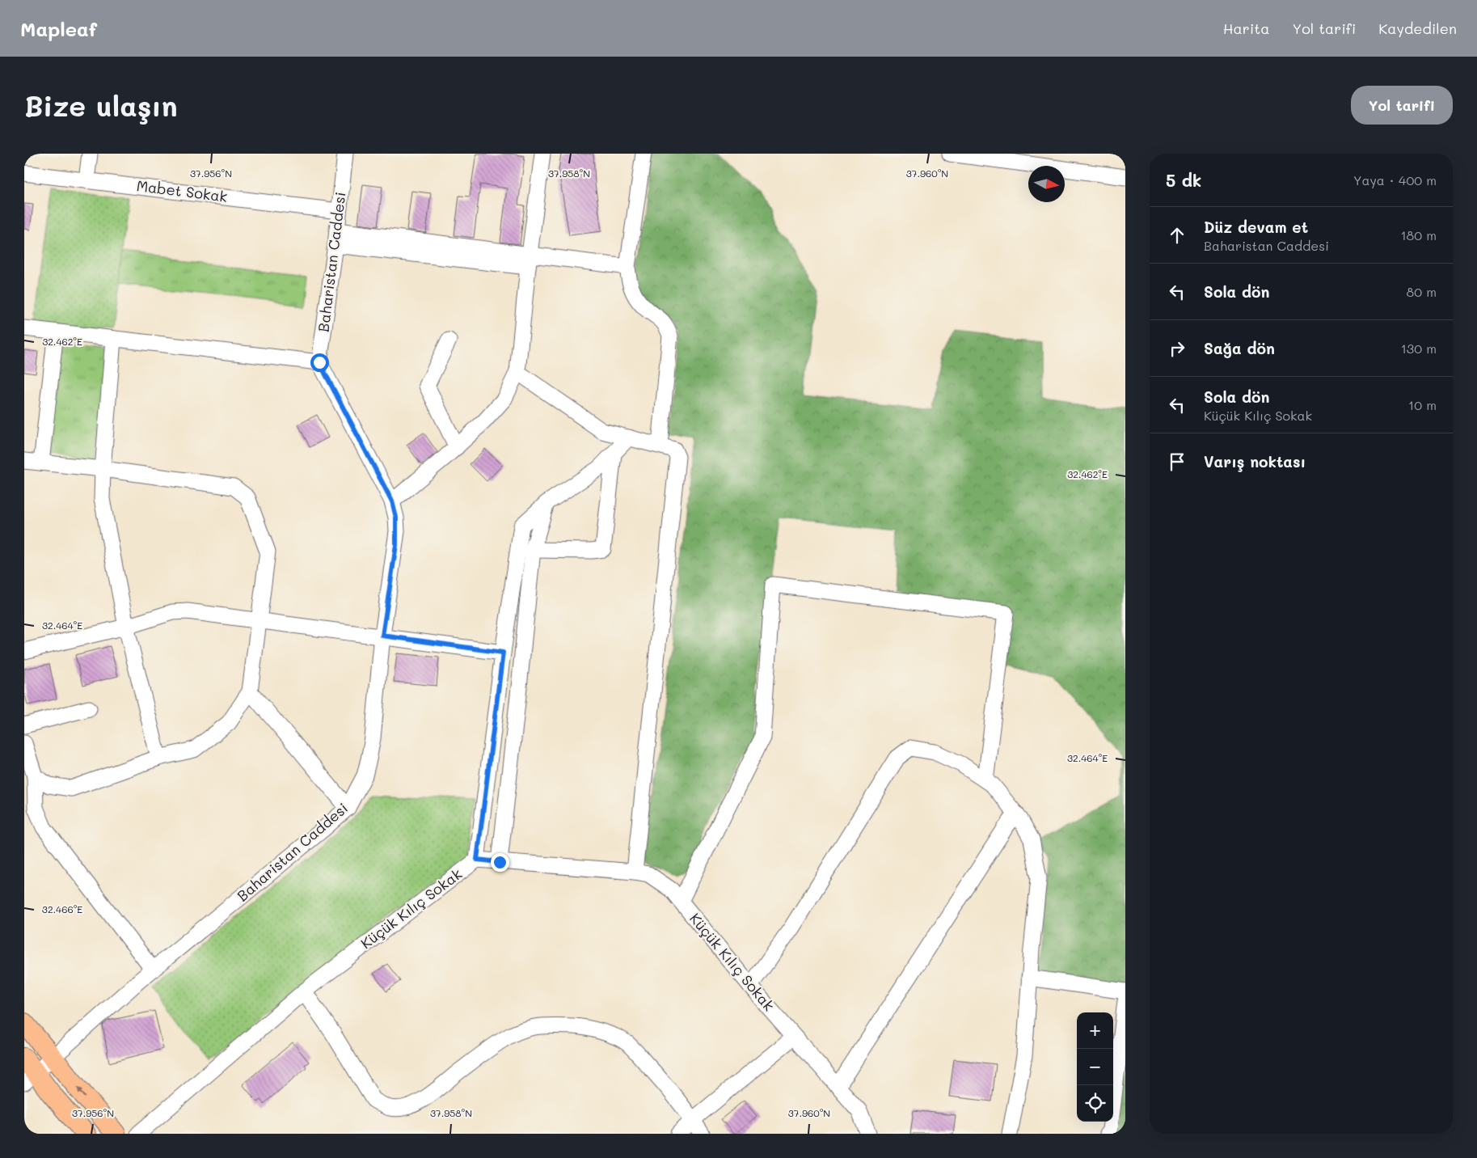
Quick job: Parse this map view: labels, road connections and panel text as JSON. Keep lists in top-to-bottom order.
{
  "streets": {
    "street": ["Mabet Sokak", "Baharistan Caddesi", "Küçük Kılıç Sokak"]
  },
  "crossings": [
    ["Mabet Sokak", "Baharistan Caddesi"]
  ],
  "north": "right",
  "page": {
    "header": "Mapleaf",
    "nav": ["Harita", "Yol tarifi", "Kaydedilen"],
    "buttons": "Yol tarifi",
    "title": "Bize ulaşın",
    "heading": ["5 dk", "Yaya · 400 m"],
    "list": [
      ["Düz devam et", "Baharistan Caddesi", "180 m"],
      ["Sola dön", "80 m"],
      ["Sağa dön", "130 m"],
      ["Sola dön", "Küçük Kılıç Sokak", "10 m"],
      "Varış noktası"
    ],
    "map_buttons": ["+", "−"]
  },
  "coordinates": [
    "37.956°N",
    "37.958°N",
    "37.960°N",
    "32.462°E",
    "32.464°E",
    "32.466°E"
  ]
}
